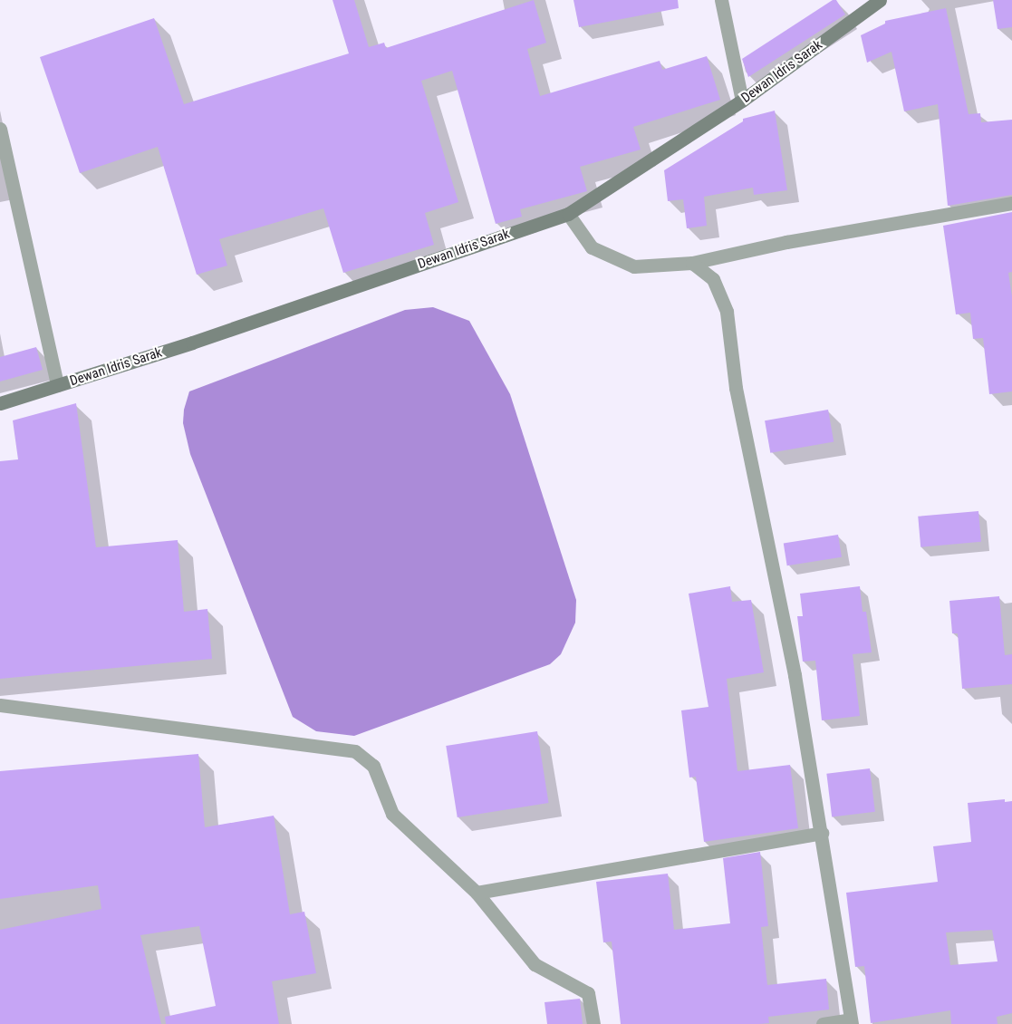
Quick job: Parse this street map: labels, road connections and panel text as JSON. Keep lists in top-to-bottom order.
{
  "streets": {
    "main road": ["Dewan Idris Sarak"]
  }
}
